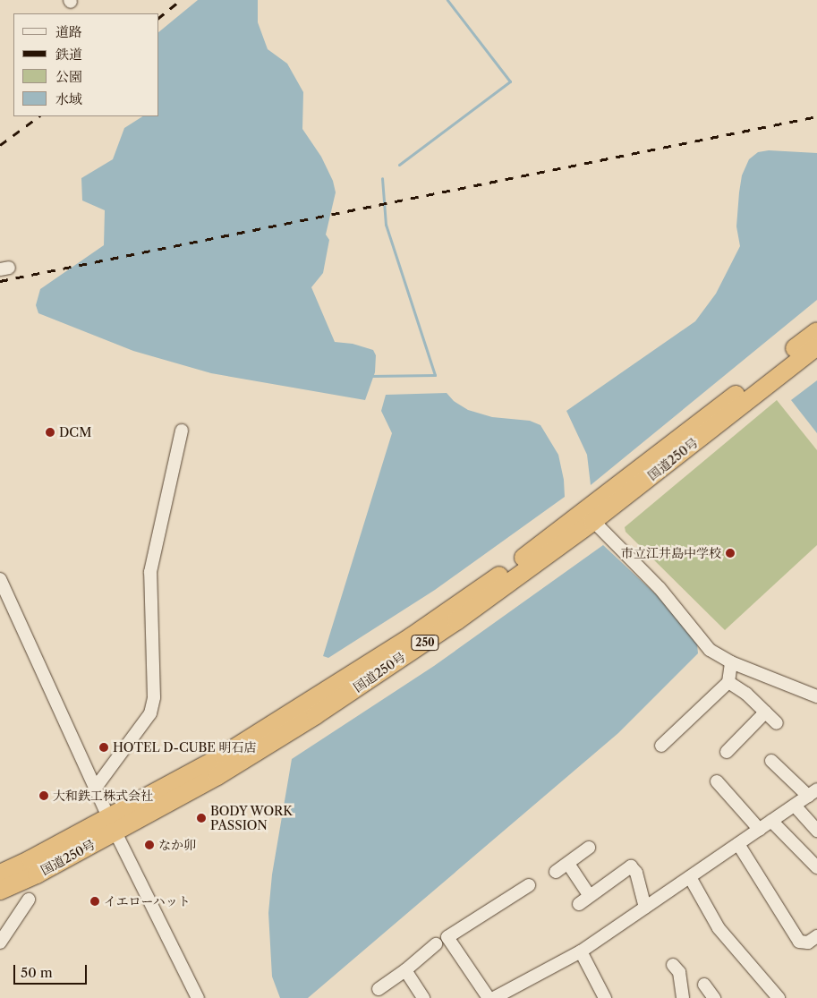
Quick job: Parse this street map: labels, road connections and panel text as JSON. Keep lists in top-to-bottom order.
{
  "streets": {
    "highway": ["国道250号", "250"]
  },
  "places": [
    "DCM",
    "市立江井島中学校",
    "HOTEL D-CUBE 明石店",
    "大和鉄工株式会社",
    "BODY WORK PASSION",
    "なか卯",
    "イエローハット"
  ],
  "legend": [
    "道路",
    "鉄道",
    "公園",
    "水域"
  ],
  "scale_bar": "50 m"
}
